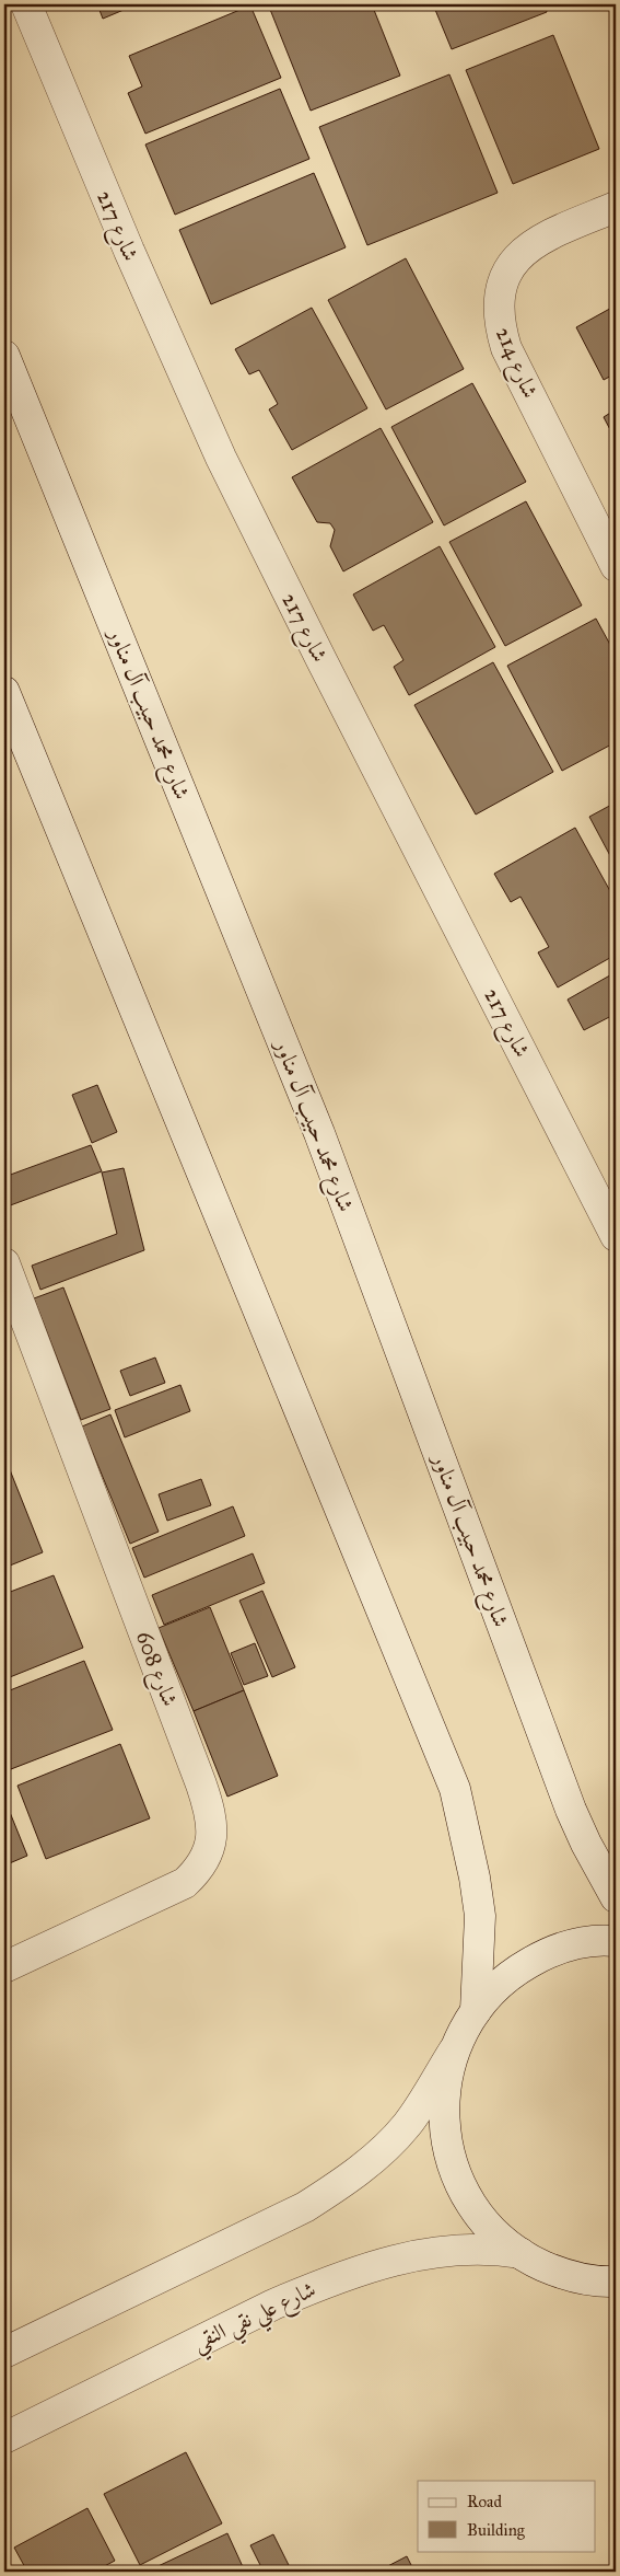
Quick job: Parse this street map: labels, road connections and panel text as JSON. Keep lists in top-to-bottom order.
{
  "streets": {
    "street": [
      "شارع 217",
      "شارع 214",
      "شارع محمد حبيب آل مناور",
      "شارع 608",
      "شارع علي نقي النقي"
    ]
  },
  "legend": ["Road", "Building"]
}
